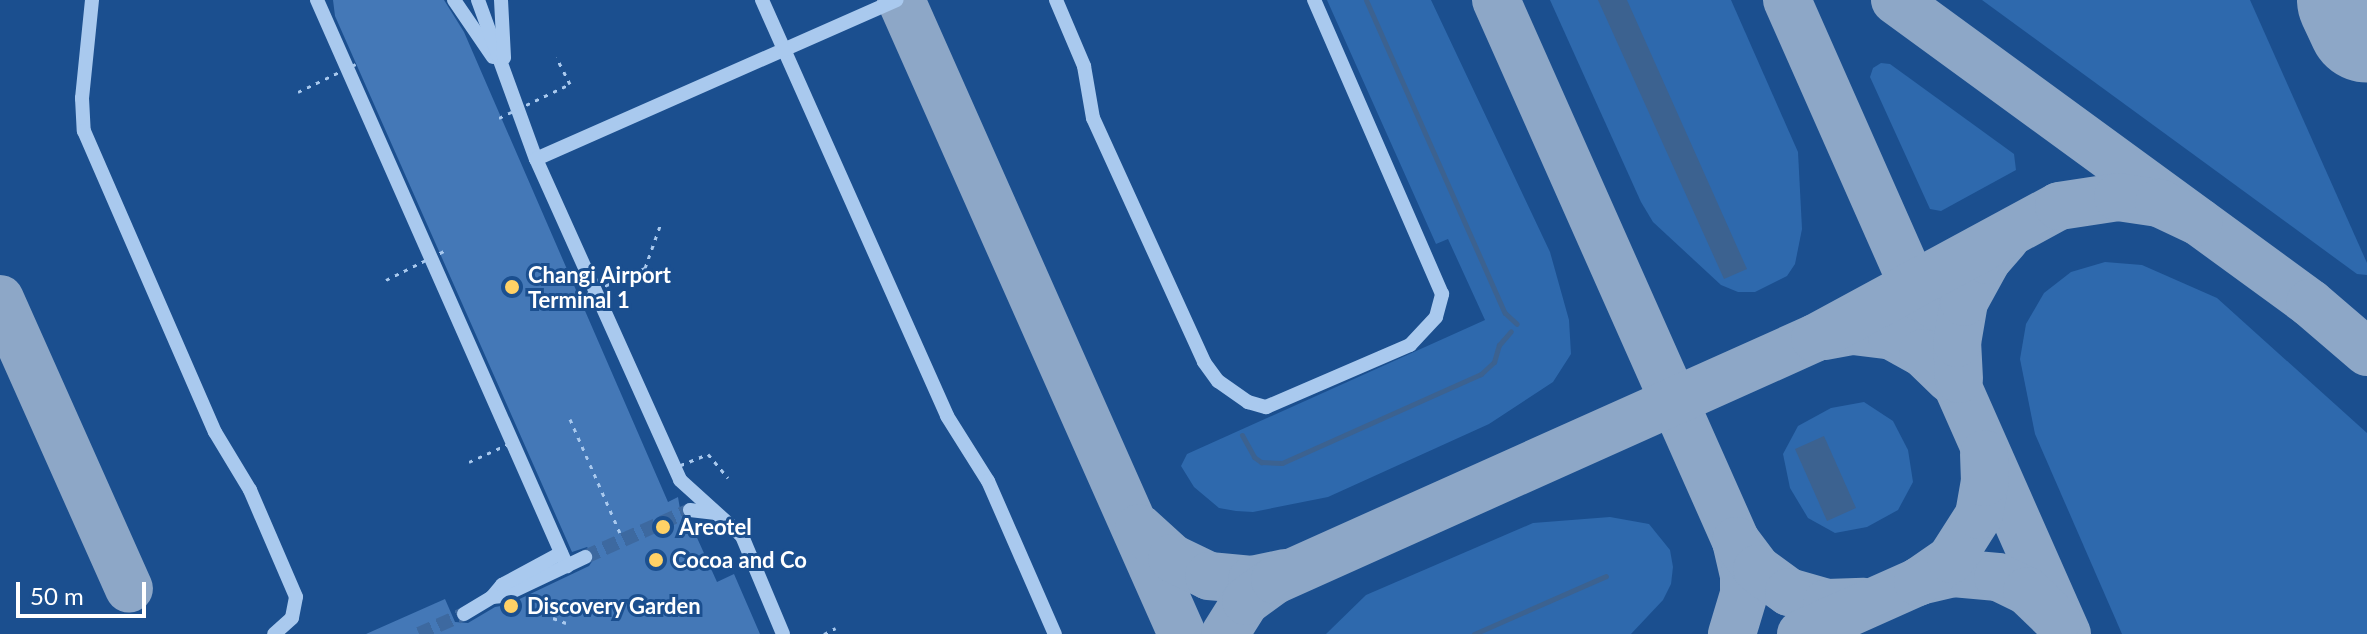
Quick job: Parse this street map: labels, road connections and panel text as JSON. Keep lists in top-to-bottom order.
{
  "places": [
    "Changi Airport Terminal 1",
    "Areotel",
    "Cocoa and Co",
    "Discovery Garden"
  ],
  "scale_bar": "50 m"
}
